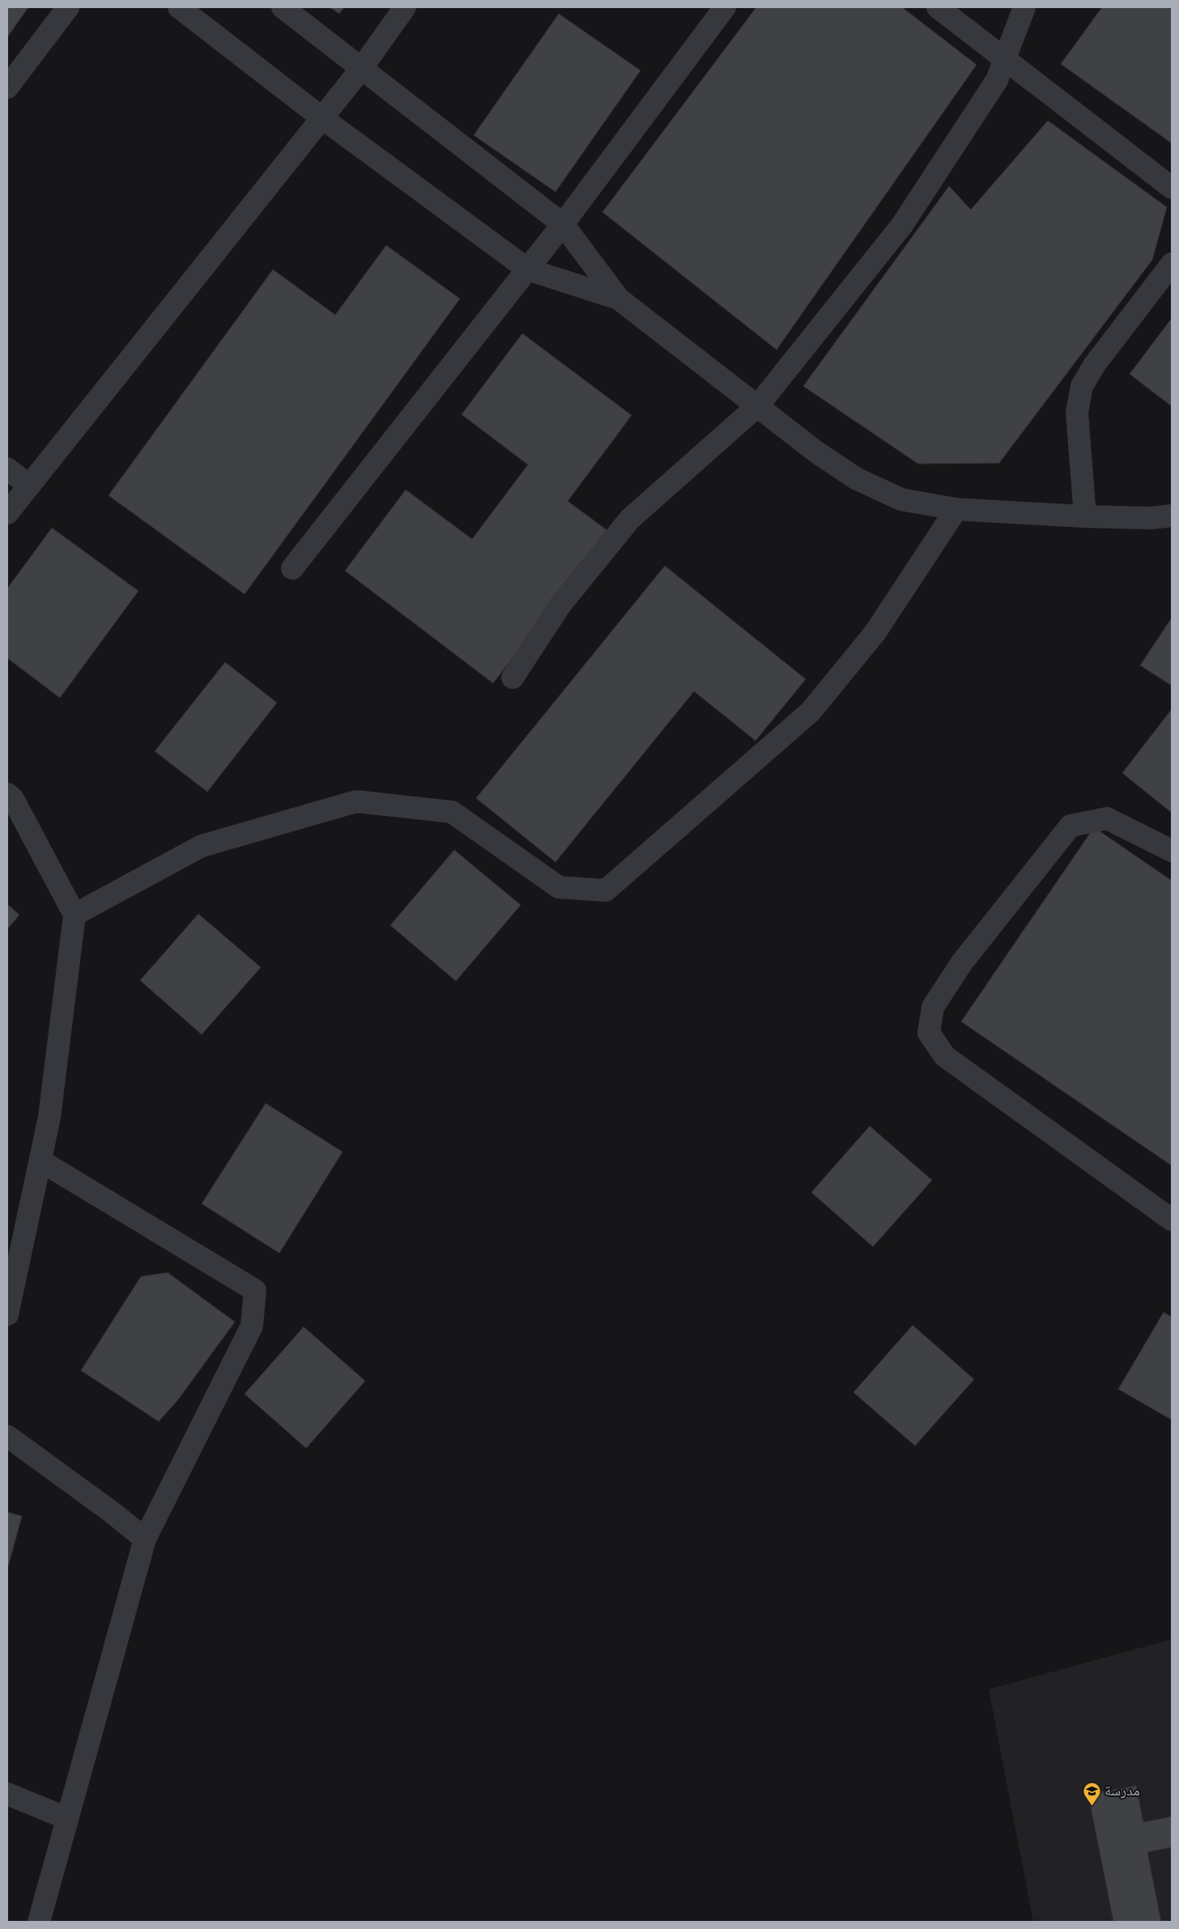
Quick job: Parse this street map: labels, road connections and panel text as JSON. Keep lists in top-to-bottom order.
{
  "places": {
    "school or university": ["مدرسة"]
  }
}
